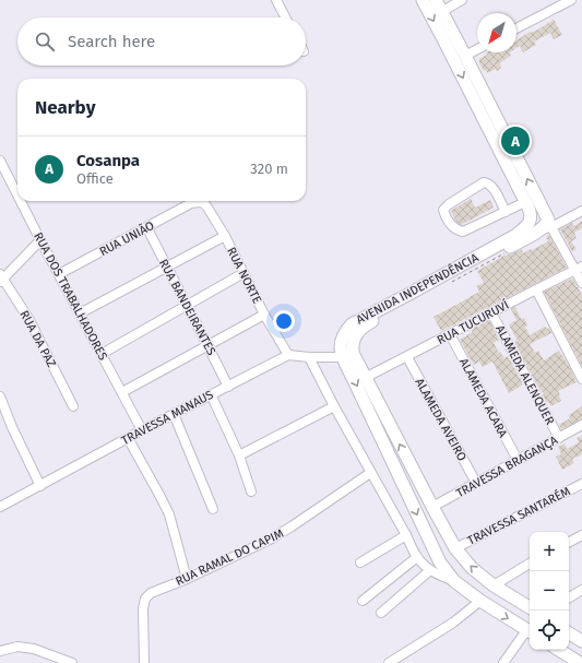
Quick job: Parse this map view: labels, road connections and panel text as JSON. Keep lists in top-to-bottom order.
{
  "streets": {
    "main road": ["AVENIDA INDEPENDÊNCIA"],
    "street": [
      "RUA UNIÃO",
      "RUA NORTE",
      "RUA DOS TRABALHADORES",
      "RUA BANDEIRANTES",
      "RUA TUCURUVÍ",
      "RUA DA PAZ",
      "ALAMEDA ALENQUER",
      "ALAMEDA ACARA",
      "TRAVESSA MANAUS",
      "ALAMEDA AVEIRO",
      "TRAVESSA BRAGANÇA",
      "TRAVESSA SANTARÉM",
      "RUA RAMAL DO CAPIM"
    ]
  },
  "crossings": [
    ["RUA UNIÃO", "RUA NORTE"],
    ["RUA UNIÃO", "RUA DOS TRABALHADORES"],
    ["RUA UNIÃO", "RUA BANDEIRANTES"],
    ["RUA NORTE", "TRAVESSA MANAUS"],
    ["AVENIDA INDEPENDÊNCIA", "RUA TUCURUVÍ"],
    ["AVENIDA INDEPENDÊNCIA", "TRAVESSA BRAGANÇA"],
    ["AVENIDA INDEPENDÊNCIA", "TRAVESSA SANTARÉM"],
    ["RUA DOS TRABALHADORES", "TRAVESSA MANAUS"],
    ["RUA BANDEIRANTES", "TRAVESSA MANAUS"],
    ["RUA TUCURUVÍ", "ALAMEDA ALENQUER"],
    ["RUA TUCURUVÍ", "ALAMEDA ACARA"],
    ["RUA TUCURUVÍ", "ALAMEDA AVEIRO"],
    ["ALAMEDA ALENQUER", "TRAVESSA BRAGANÇA"],
    ["ALAMEDA ACARA", "TRAVESSA BRAGANÇA"],
    ["ALAMEDA AVEIRO", "TRAVESSA BRAGANÇA"]
  ],
  "north": "bottom left",
  "page": {
    "search": "Search here",
    "heading": "Nearby",
    "pins": "A",
    "list": [
      {
        "mark": "A",
        "name": "Cosanpa",
        "note": "Office",
        "value": "320 m"
      }
    ],
    "map_buttons": ["+", "−"]
  }
}
